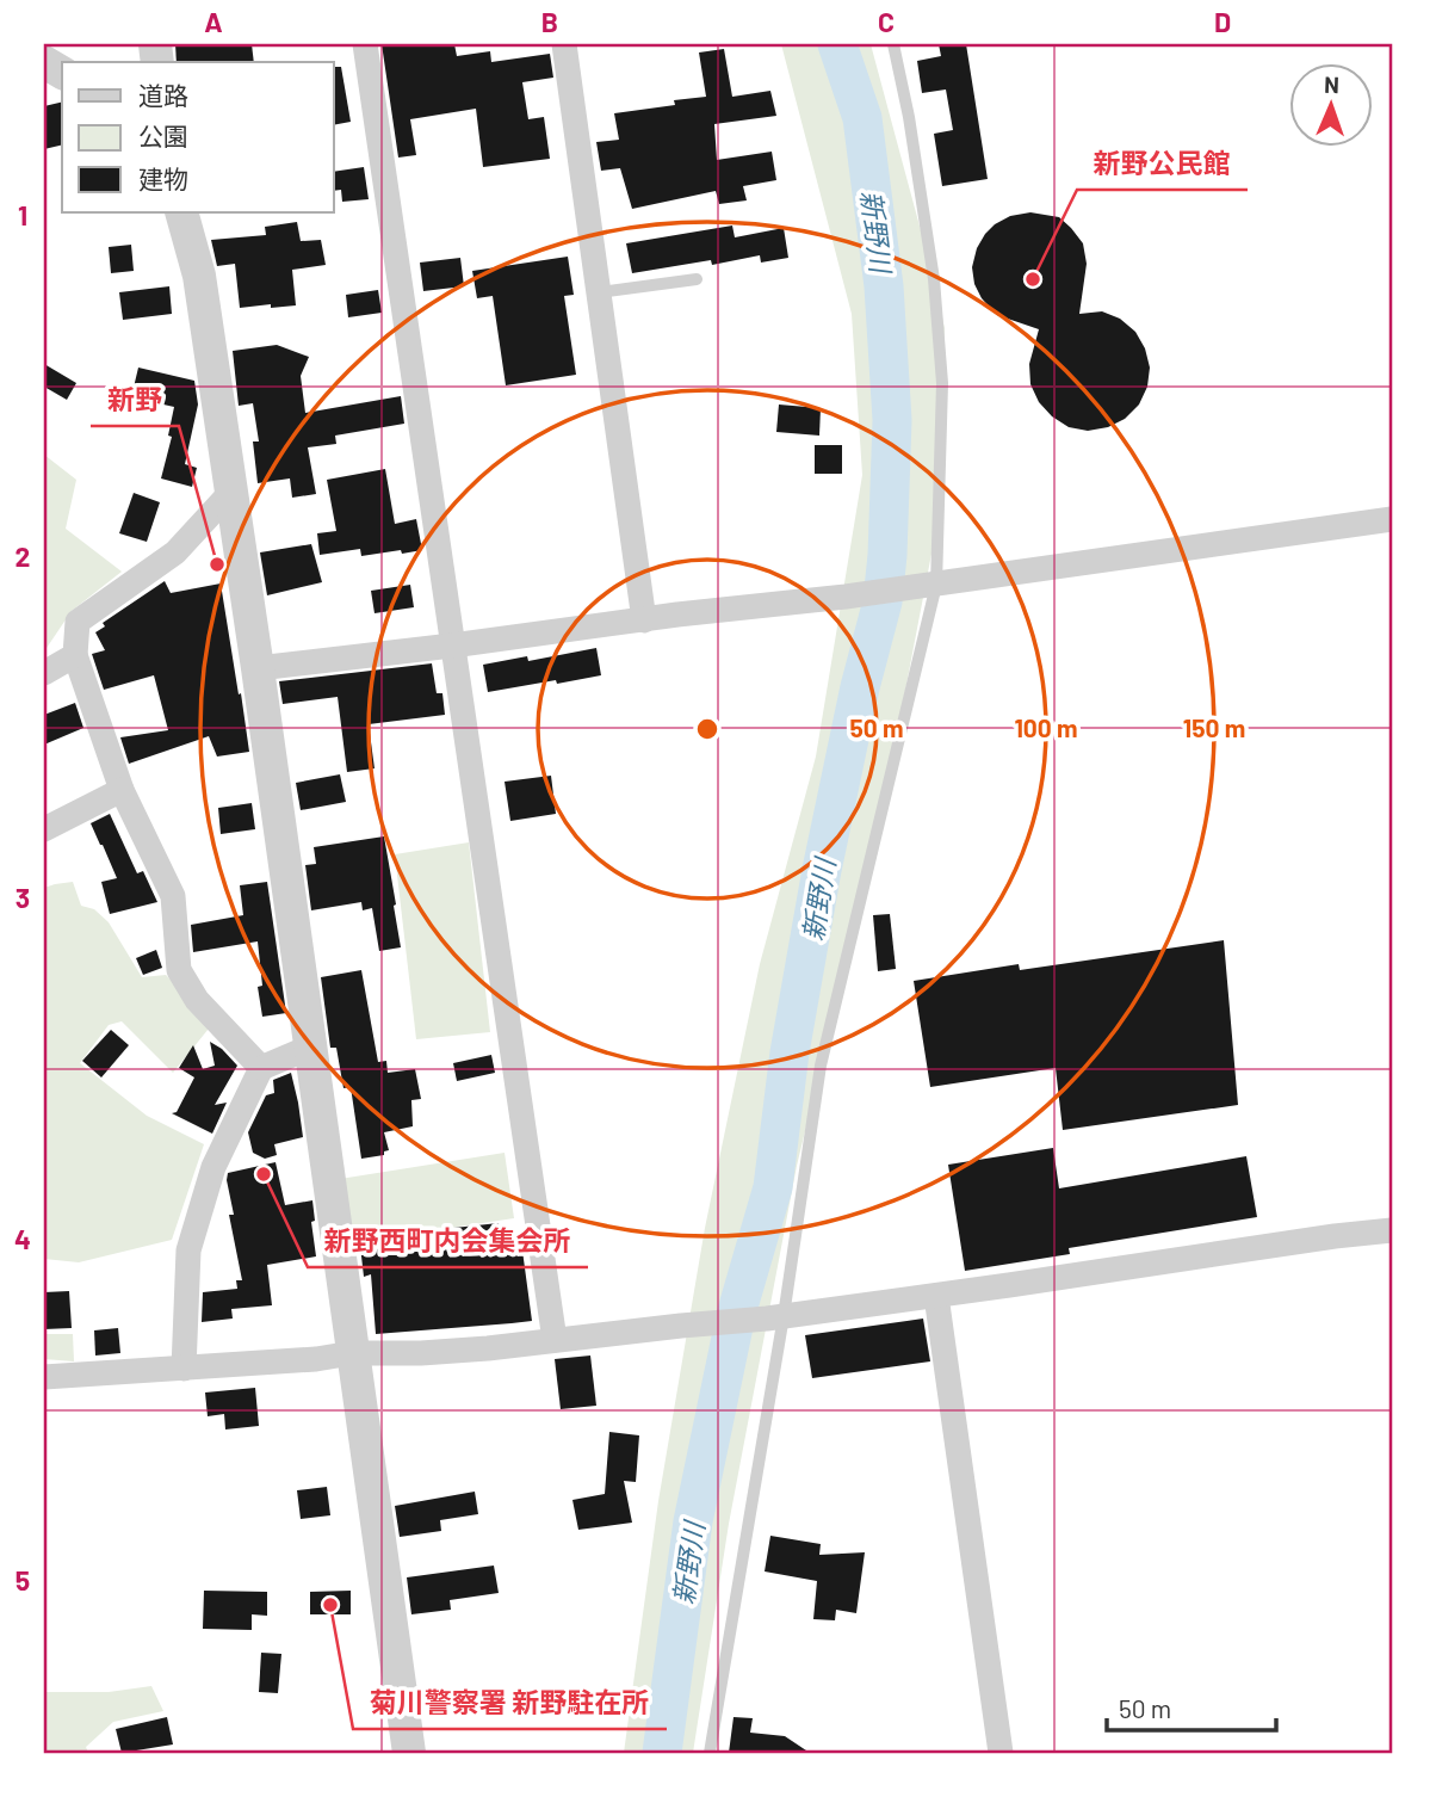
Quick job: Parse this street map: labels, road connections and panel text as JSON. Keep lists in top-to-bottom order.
{
  "water": ["新野川"],
  "places": [
    "新野公民館",
    "新野",
    "新野西町内会集会所",
    "菊川警察署 新野駐在所"
  ],
  "legend": ["道路", "公園", "建物"],
  "scale_bar": "50 m",
  "north": "top",
  "grid": {
    "columns": [
      "A",
      "B",
      "C",
      "D"
    ],
    "rows": [
      "1",
      "2",
      "3",
      "4",
      "5"
    ]
  },
  "rings": ["50 m", "100 m", "150 m"]
}
